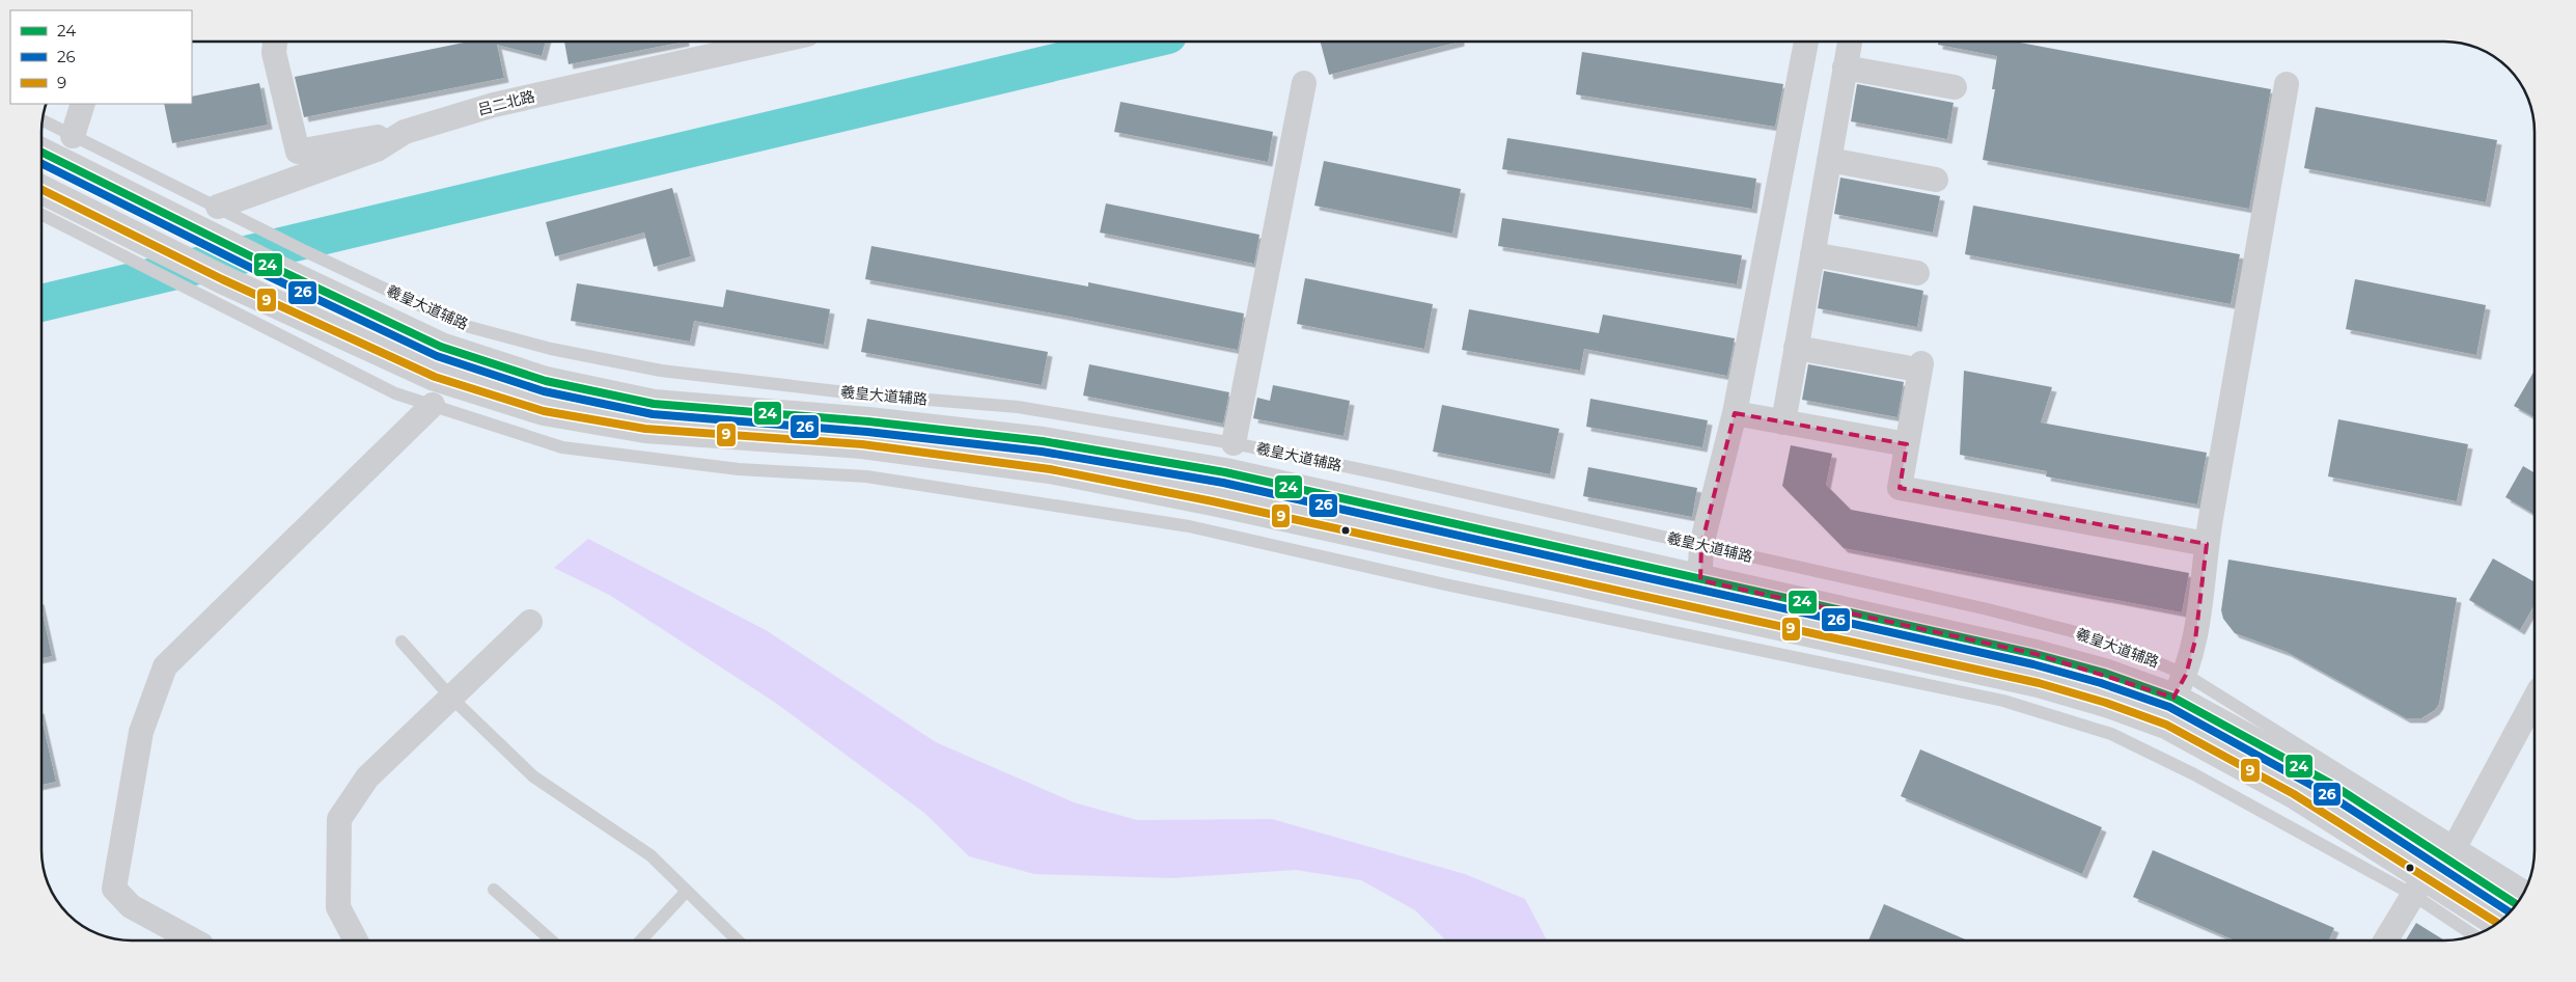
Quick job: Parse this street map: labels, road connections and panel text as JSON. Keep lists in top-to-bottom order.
{
  "streets": {
    "street": ["吕二北路"],
    "lane": ["羲皇大道辅路"]
  },
  "crossings": [
    ["吕二北路", "羲皇大道辅路"]
  ],
  "lines": ["transit line 24", "transit line 26", "transit line 9"],
  "legend": ["24", "26", "9"]
}
